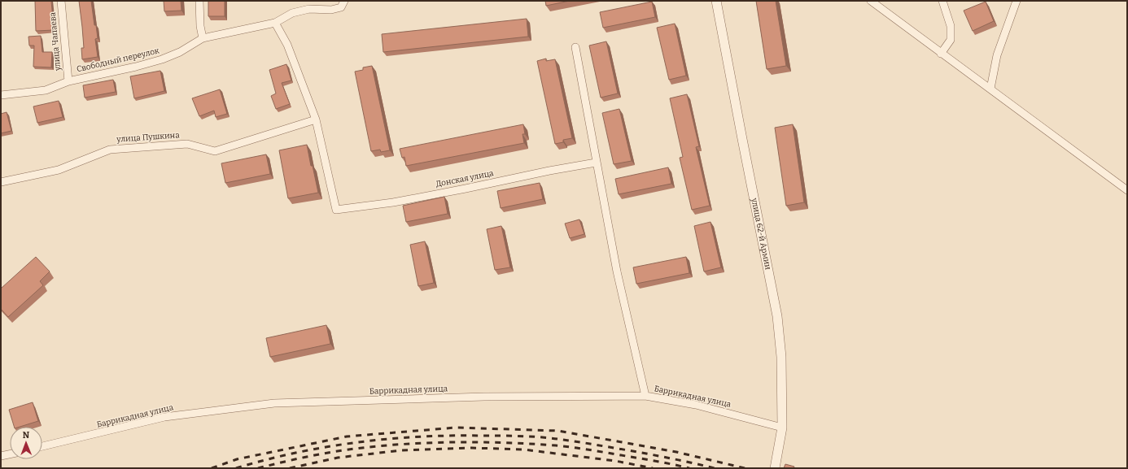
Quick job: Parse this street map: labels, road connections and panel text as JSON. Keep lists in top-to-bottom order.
{
  "streets": {
    "street": [
      "улица Чапаева",
      "Свободный переулок",
      "улица Пушкина",
      "Донская улица",
      "улица 62-й Армии",
      "Баррикадная улица"
    ]
  },
  "crossings": [
    ["улица Чапаева", "Свободный переулок"],
    ["улица Пушкина", "Донская улица"],
    ["улица 62-й Армии", "Баррикадная улица"]
  ],
  "north": "top"
}
